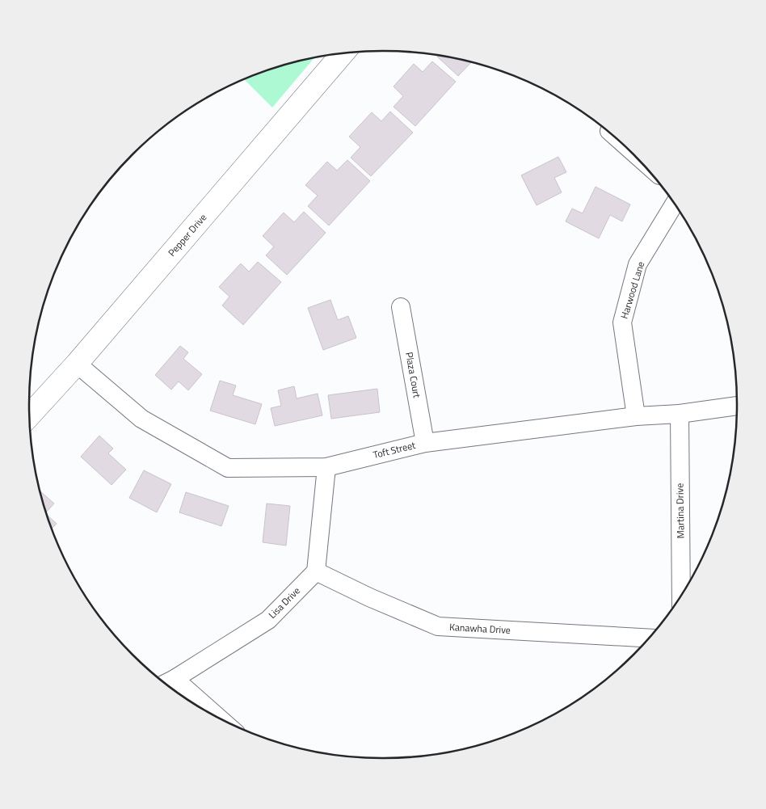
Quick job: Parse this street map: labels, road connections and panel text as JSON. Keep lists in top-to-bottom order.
{
  "streets": {
    "street": [
      "Pepper Drive",
      "Harwood Lane",
      "Plaza Court",
      "Toft Street",
      "Martina Drive",
      "Lisa Drive",
      "Kanawha Drive"
    ]
  },
  "crossings": [
    ["Pepper Drive", "Toft Street"],
    ["Harwood Lane", "Toft Street"],
    ["Plaza Court", "Toft Street"],
    ["Toft Street", "Martina Drive"],
    ["Lisa Drive", "Kanawha Drive"]
  ]
}
